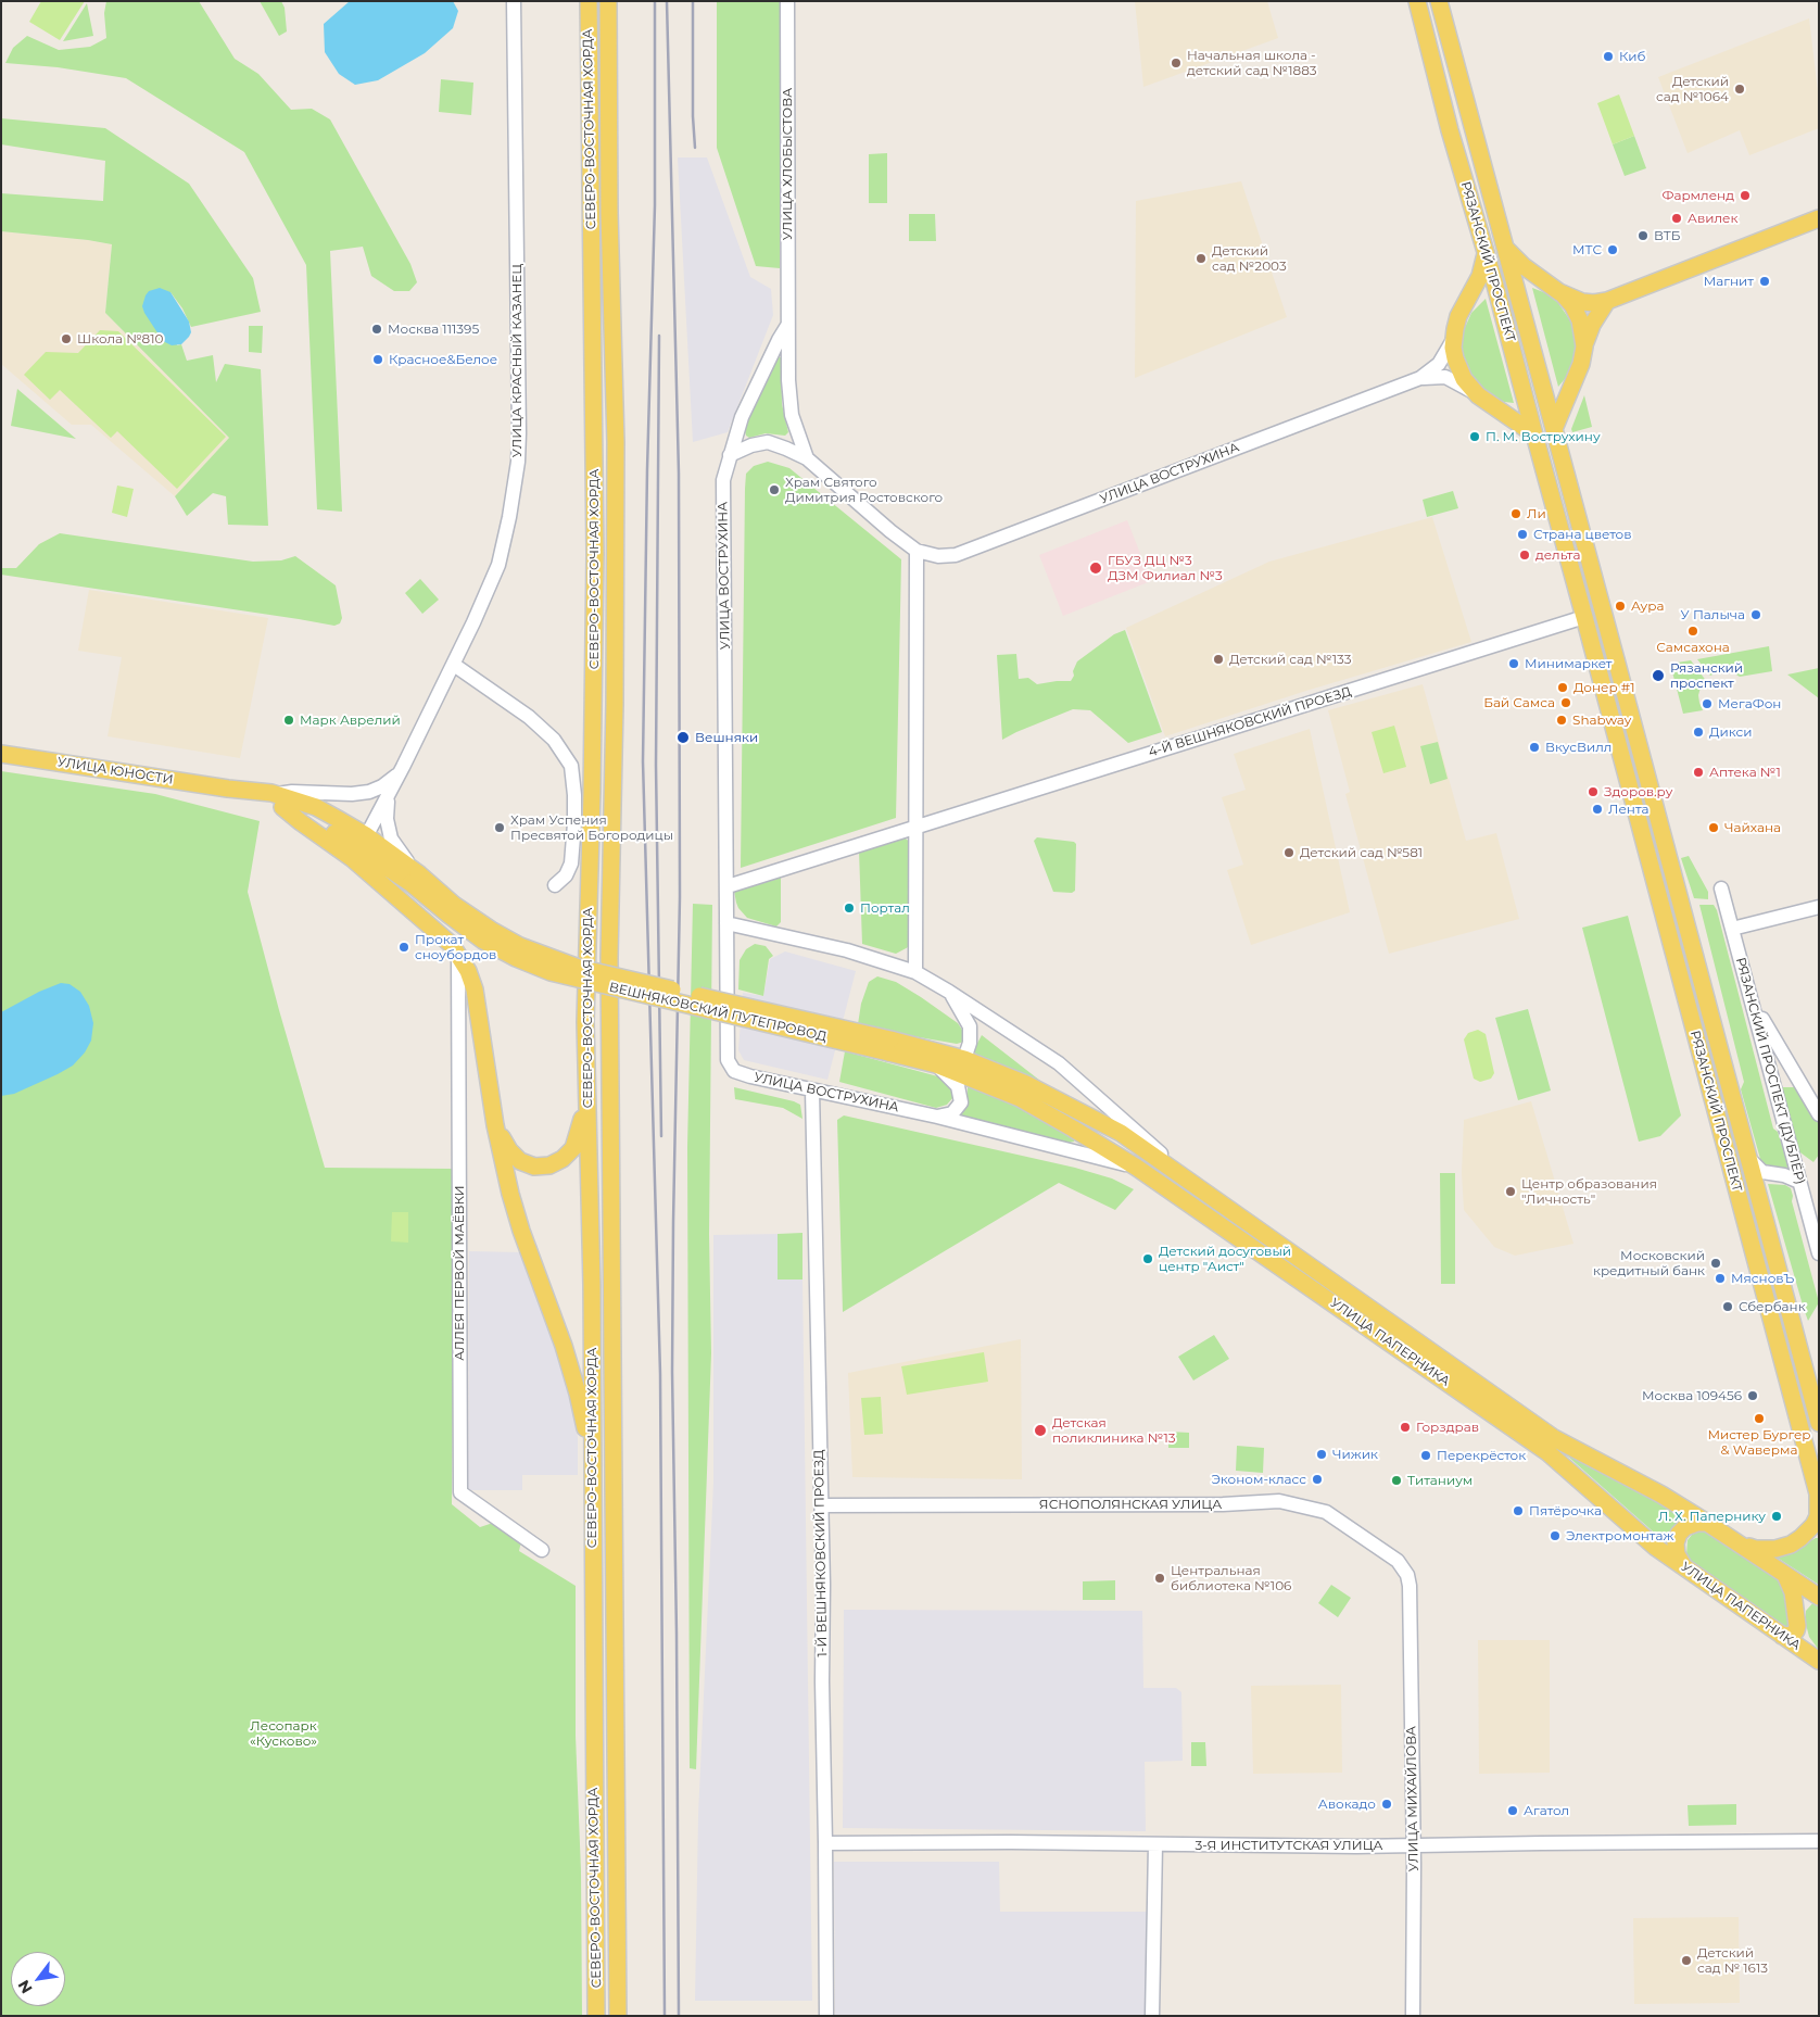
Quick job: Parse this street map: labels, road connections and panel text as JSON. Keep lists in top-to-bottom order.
{
  "streets": {
    "main road": [
      "СЕВЕРО-ВОСТОЧНАЯ ХОРДА",
      "РЯЗАНСКИЙ ПРОСПЕКТ",
      "УЛИЦА ЮНОСТИ",
      "ВЕШНЯКОВСКИЙ ПУТЕПРОВОД",
      "УЛИЦА ПАПЕРНИКА"
    ],
    "street": [
      "УЛИЦА ХЛОБЫСТОВА",
      "УЛИЦА КРАСНЫЙ КАЗАНЕЦ",
      "УЛИЦА ВОСТРУХИНА",
      "4-Й ВЕШНЯКОВСКИЙ ПРОЕЗД",
      "РЯЗАНСКИЙ ПРОСПЕКТ (ДУБЛЁР)",
      "АЛЛЕЯ ПЕРВОЙ МАЁВКИ",
      "ЯСНОПОЛЯНСКАЯ УЛИЦА",
      "1-Й ВЕШНЯКОВСКИЙ ПРОЕЗД",
      "УЛИЦА МИХАЙЛОВА",
      "3-Я ИНСТИТУТСКАЯ УЛИЦА"
    ]
  },
  "crossings": [
    ["УЛИЦА ХЛОБЫСТОВА", "УЛИЦА ВОСТРУХИНА"],
    ["РЯЗАНСКИЙ ПРОСПЕКТ", "4-Й ВЕШНЯКОВСКИЙ ПРОЕЗД"],
    ["УЛИЦА КРАСНЫЙ КАЗАНЕЦ", "УЛИЦА ЮНОСТИ"],
    ["УЛИЦА ВОСТРУХИНА", "4-Й ВЕШНЯКОВСКИЙ ПРОЕЗД"],
    ["УЛИЦА ВОСТРУХИНА", "УЛИЦА ПАПЕРНИКА"],
    ["УЛИЦА ВОСТРУХИНА", "1-Й ВЕШНЯКОВСКИЙ ПРОЕЗД"],
    ["УЛИЦА ЮНОСТИ", "ВЕШНЯКОВСКИЙ ПУТЕПРОВОД"],
    ["ВЕШНЯКОВСКИЙ ПУТЕПРОВОД", "УЛИЦА ПАПЕРНИКА"],
    ["ЯСНОПОЛЯНСКАЯ УЛИЦА", "1-Й ВЕШНЯКОВСКИЙ ПРОЕЗД"],
    ["ЯСНОПОЛЯНСКАЯ УЛИЦА", "УЛИЦА МИХАЙЛОВА"],
    ["1-Й ВЕШНЯКОВСКИЙ ПРОЕЗД", "3-Я ИНСТИТУТСКАЯ УЛИЦА"],
    ["УЛИЦА МИХАЙЛОВА", "3-Я ИНСТИТУТСКАЯ УЛИЦА"]
  ],
  "parks": ["Лесопарк «Кусково»"],
  "places": [
    "Киб",
    "Начальная школа - детский сад №1883",
    "Детский сад №1064",
    "Фармленд",
    "Авилек",
    "ВТБ",
    "МТС",
    "Детский сад №2003",
    "Магнит",
    "Москва 111395",
    "Школа №810",
    "Красное&Белое",
    "П. М. Вострухину",
    "Храм Святого Димитрия Ростовского",
    "Ли",
    "Страна цветов",
    "дельта",
    "ГБУЗ ДЦ №3 ДЗМ Филиал №3",
    "Аура",
    "У Палыча",
    "Самсахона",
    "Детский сад №133",
    "Минимаркет",
    "Рязанский проспект",
    "Донер #1",
    "Бай Самса",
    "МегаФон",
    "Марк Аврелий",
    "Shabway",
    "Дикси",
    "Вешняки",
    "ВкусВилл",
    "Аптека №1",
    "Здоров.ру",
    "Лента",
    "Храм Успения Пресвятой Богородицы",
    "Чайхана",
    "Детский сад №581",
    "Портал",
    "Прокат сноубордов",
    "Центр образования \"Личность\"",
    "Детский досуговый центр \"Аист\"",
    "Московский кредитный банк",
    "МясновЪ",
    "Сбербанк",
    "Москва 109456",
    "Мистер Бургер & Wаверма",
    "Горздрав",
    "Детская поликлиника №13",
    "Чижик",
    "Перекрёсток",
    "Эконом-класс",
    "Титаниум",
    "Пятёрочка",
    "Л. Х. Папернику",
    "Электромонтаж",
    "Центральная библиотека №106",
    "Авокадо",
    "Агатол",
    "Детский сад № 1613"
  ],
  "north": "bottom left"
}
